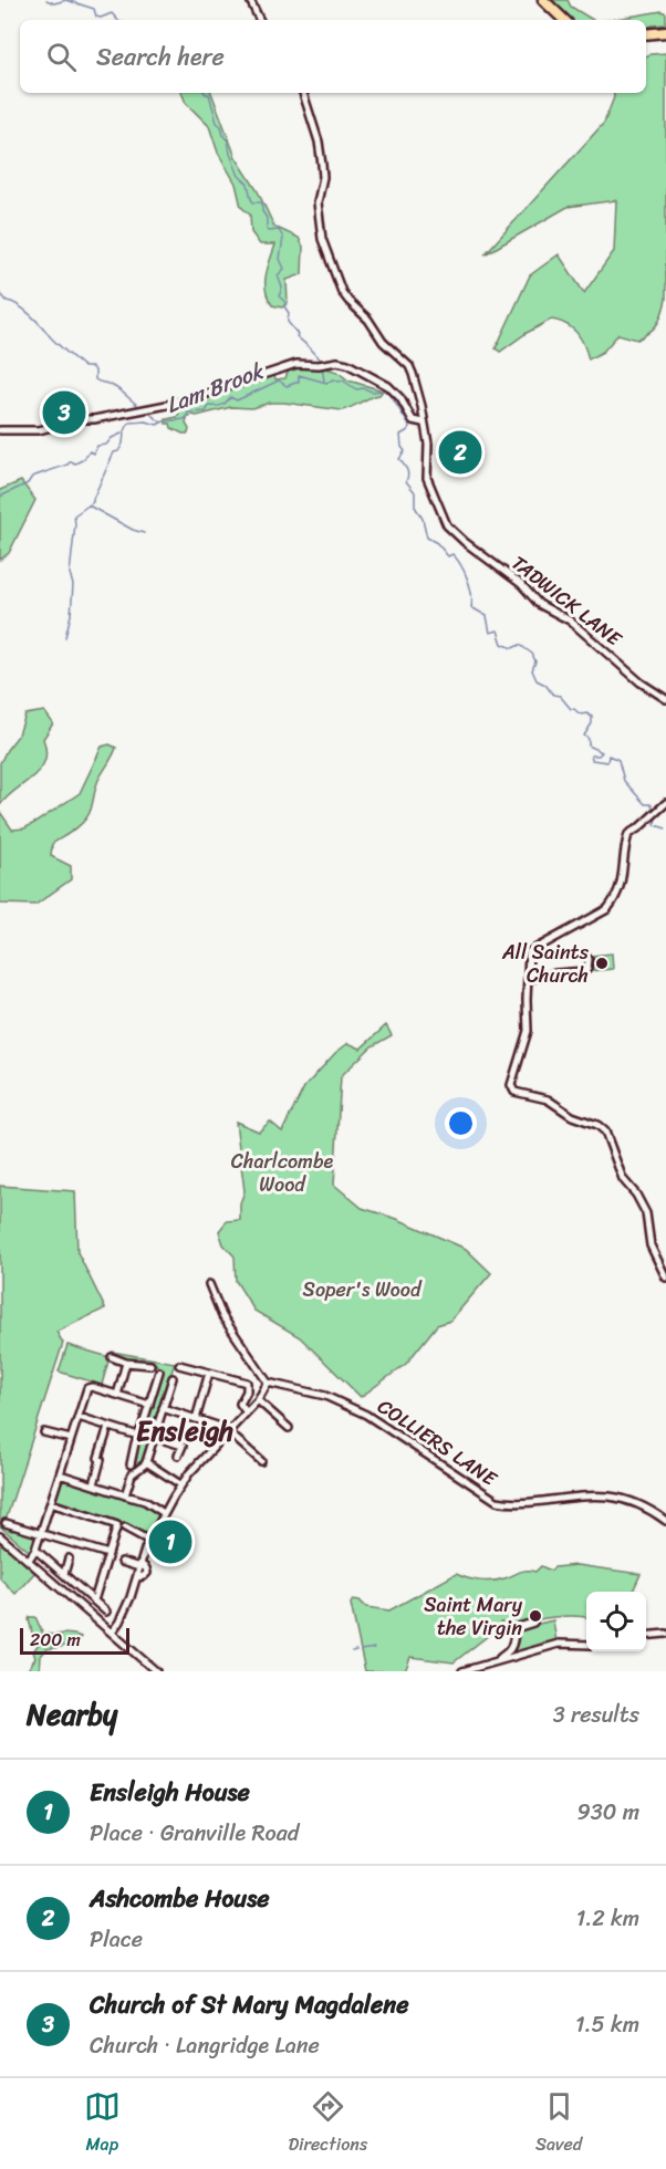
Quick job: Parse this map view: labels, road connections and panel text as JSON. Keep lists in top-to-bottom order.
{
  "streets": {
    "street": ["TADWICK LANE", "COLLIERS LANE"]
  },
  "districts": ["Ensleigh"],
  "water": ["Lam Brook"],
  "parks": ["Charlcombe Wood", "Soper's Wood"],
  "places": ["All Saints Church", "Saint Mary the Virgin"],
  "scale_bar": "200 m",
  "page": {
    "search": "Search here",
    "pins": ["3", "2", "1"],
    "scale": "200 m",
    "heading": ["Nearby", "3 results"],
    "list": [
      {
        "mark": "1",
        "name": "Ensleigh House",
        "note": "Place · Granville Road",
        "value": "930 m"
      },
      {
        "mark": "2",
        "name": "Ashcombe House",
        "note": "Place",
        "value": "1.2 km"
      },
      {
        "mark": "3",
        "name": "Church of St Mary Magdalene",
        "note": "Church · Langridge Lane",
        "value": "1.5 km"
      }
    ],
    "nav": ["Map", "Directions", "Saved"]
  }
}
